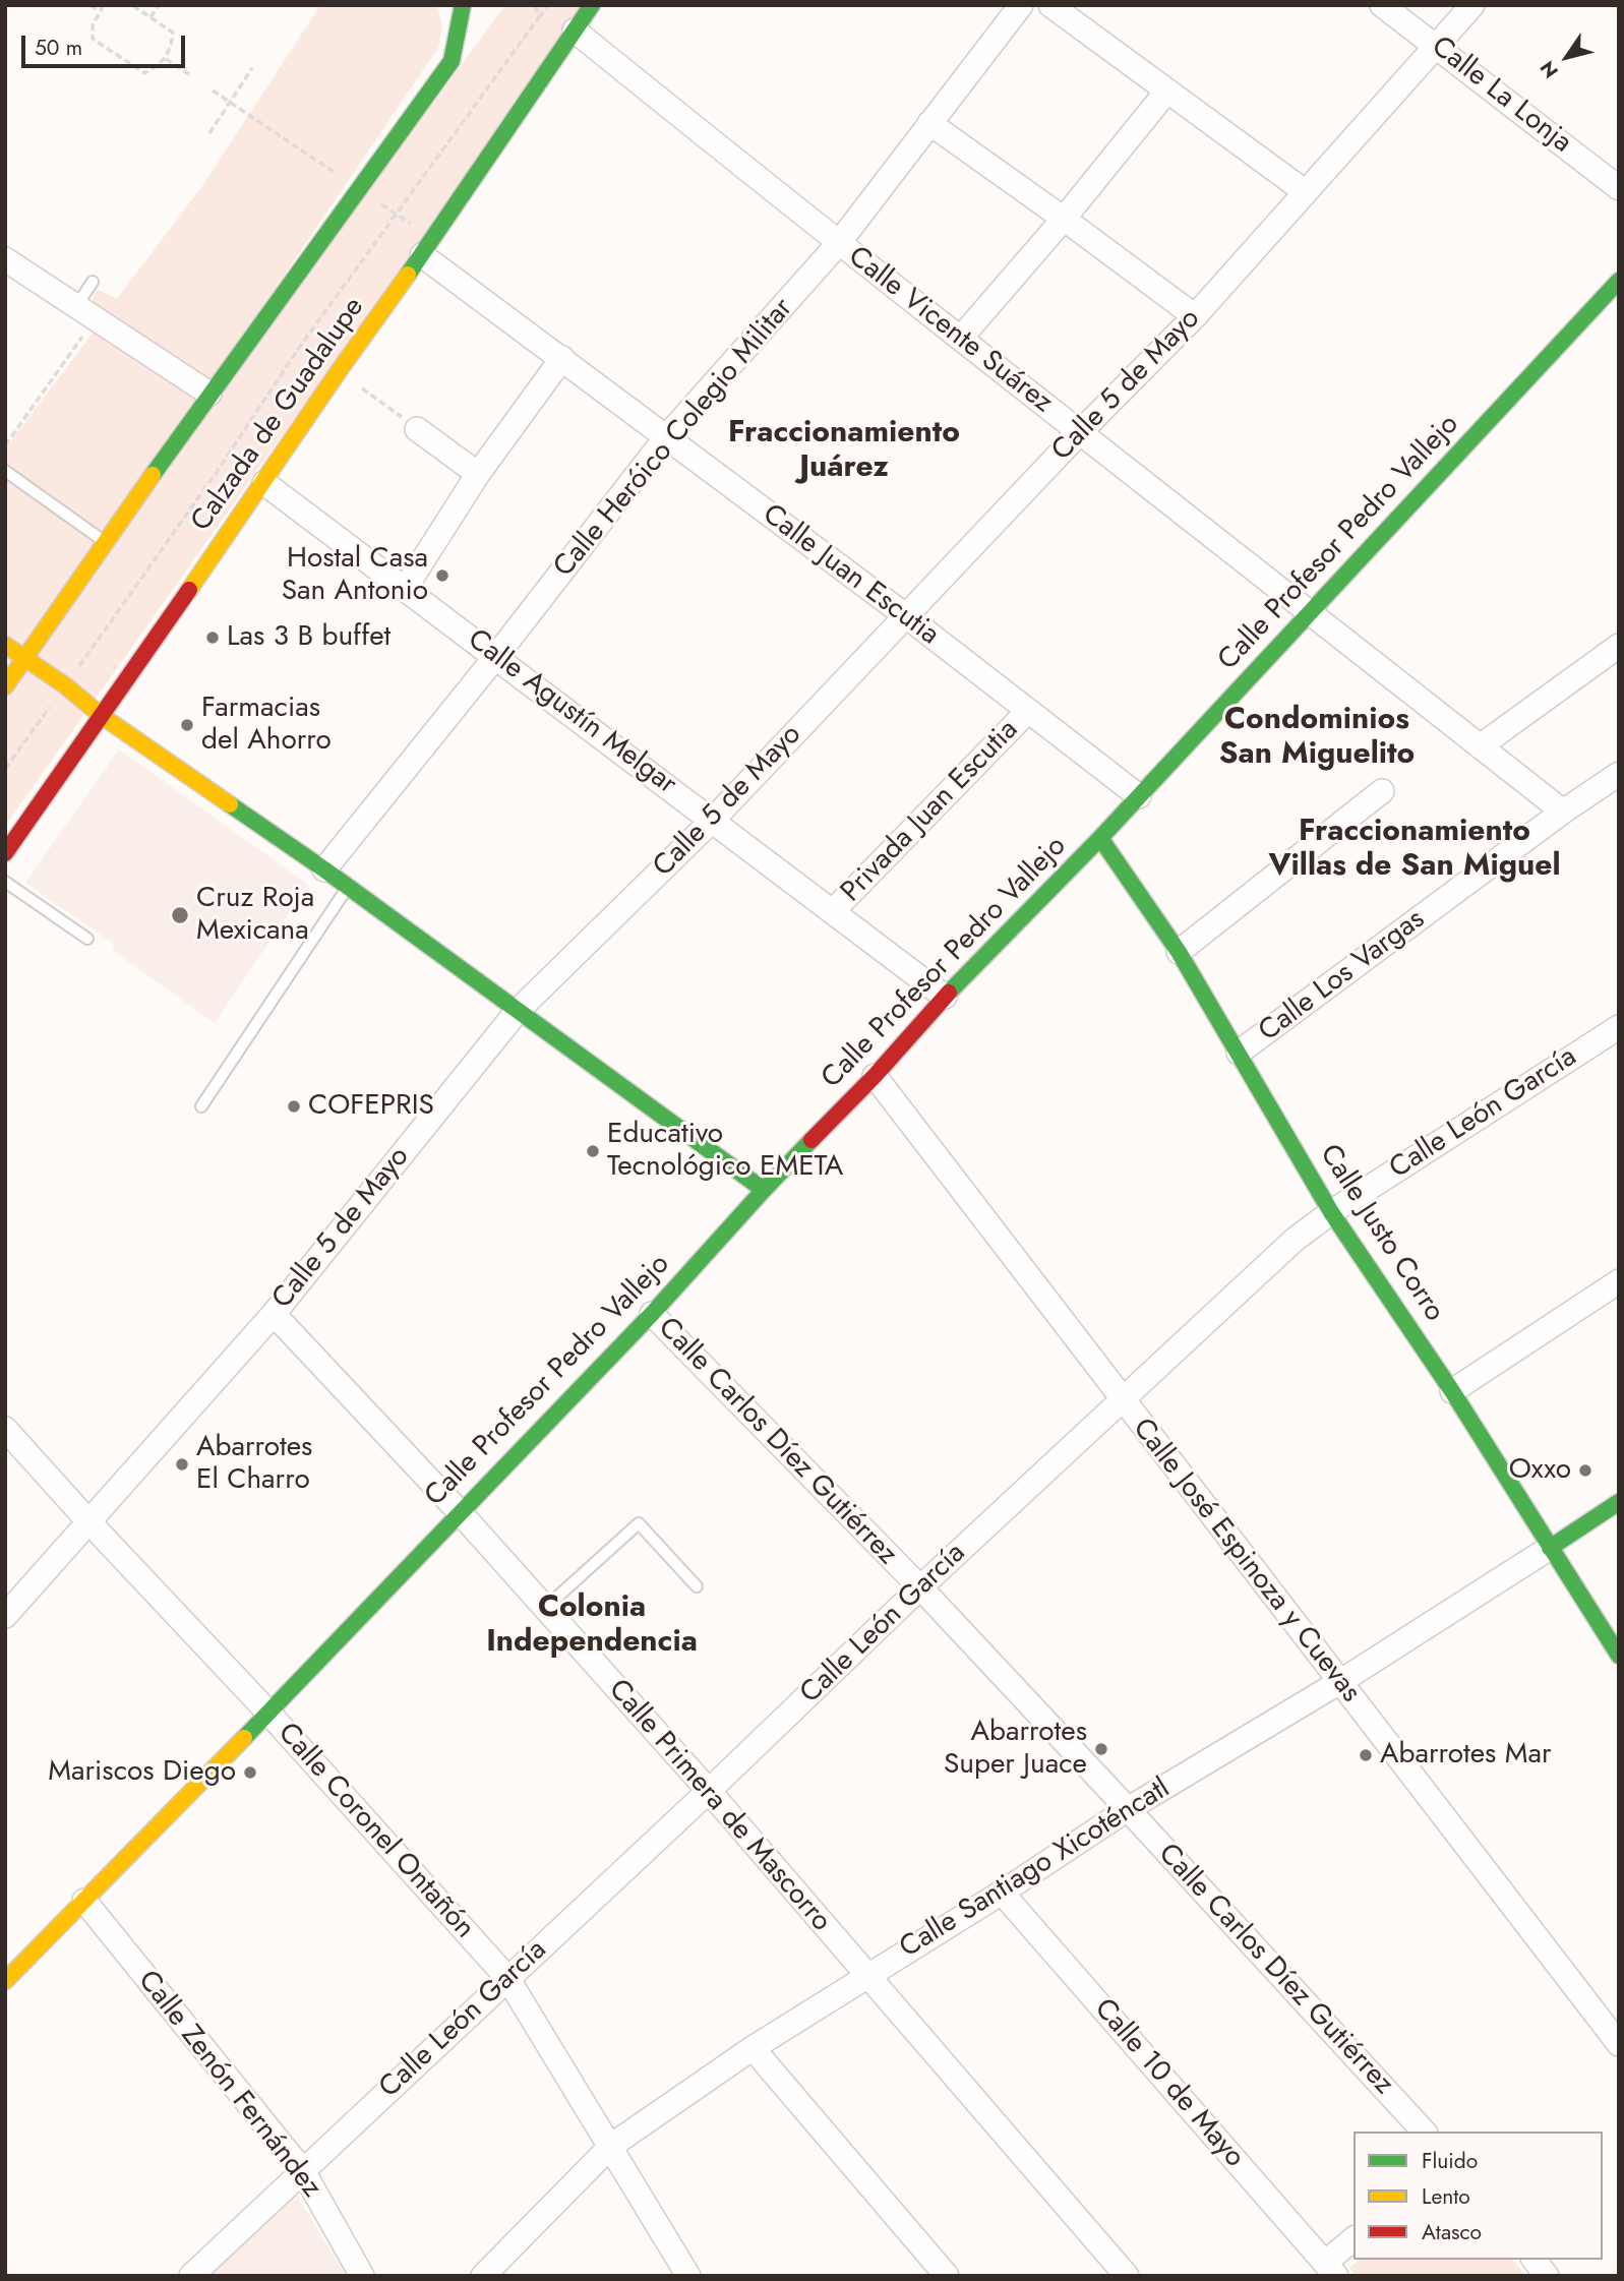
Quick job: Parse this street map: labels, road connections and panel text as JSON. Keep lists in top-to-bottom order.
{
  "streets": {
    "street": [
      "Calle La Lonja",
      "Calle Vicente Suárez",
      "Calle 5 de Mayo",
      "Calzada de Guadalupe",
      "Calle Heróico Colegio Militar",
      "Calle Profesor Pedro Vallejo",
      "Calle Juan Escutia",
      "Calle Agustín Melgar",
      "Privada Juan Escutia",
      "Calle Los Vargas",
      "Calle León García",
      "Calle Justo Corro",
      "Calle Carlos Díez Gutiérrez",
      "Calle José Espinoza y Cuevas",
      "Calle Primera de Mascorro",
      "Calle Coronel Ontañón",
      "Calle Santiago Xicoténcatl",
      "Calle 10 de Mayo",
      "Calle Zenón Fernández"
    ]
  },
  "crossings": [
    ["Calle La Lonja", "Calle 5 de Mayo"],
    ["Calle Vicente Suárez", "Calle 5 de Mayo"],
    ["Calle Vicente Suárez", "Calzada de Guadalupe"],
    ["Calle Vicente Suárez", "Calle Heróico Colegio Militar"],
    ["Calle Vicente Suárez", "Calle Profesor Pedro Vallejo"],
    ["Calle Vicente Suárez", "Calle Los Vargas"],
    ["Calle 5 de Mayo", "Calle Juan Escutia"],
    ["Calle 5 de Mayo", "Calle Agustín Melgar"],
    ["Calle 5 de Mayo", "Calle Primera de Mascorro"],
    ["Calle 5 de Mayo", "Calle Coronel Ontañón"],
    ["Calzada de Guadalupe", "Calle Juan Escutia"],
    ["Calzada de Guadalupe", "Calle Agustín Melgar"],
    ["Calle Heróico Colegio Militar", "Calle Juan Escutia"],
    ["Calle Heróico Colegio Militar", "Calle Agustín Melgar"],
    ["Calle Profesor Pedro Vallejo", "Calle Juan Escutia"],
    ["Calle Profesor Pedro Vallejo", "Calle Agustín Melgar"],
    ["Calle Profesor Pedro Vallejo", "Calle Justo Corro"],
    ["Calle Profesor Pedro Vallejo", "Calle Carlos Díez Gutiérrez"],
    ["Calle Profesor Pedro Vallejo", "Calle José Espinoza y Cuevas"],
    ["Calle Profesor Pedro Vallejo", "Calle Primera de Mascorro"],
    ["Calle Profesor Pedro Vallejo", "Calle Coronel Ontañón"],
    ["Calle Profesor Pedro Vallejo", "Calle Zenón Fernández"],
    ["Calle Juan Escutia", "Privada Juan Escutia"],
    ["Calle Agustín Melgar", "Privada Juan Escutia"],
    ["Calle Los Vargas", "Calle Justo Corro"],
    ["Calle León García", "Calle Justo Corro"],
    ["Calle León García", "Calle Carlos Díez Gutiérrez"],
    ["Calle León García", "Calle José Espinoza y Cuevas"],
    ["Calle León García", "Calle Primera de Mascorro"],
    ["Calle León García", "Calle Coronel Ontañón"],
    ["Calle León García", "Calle Zenón Fernández"],
    ["Calle Justo Corro", "Calle Santiago Xicoténcatl"],
    ["Calle Carlos Díez Gutiérrez", "Calle Santiago Xicoténcatl"],
    ["Calle José Espinoza y Cuevas", "Calle Santiago Xicoténcatl"],
    ["Calle Primera de Mascorro", "Calle Santiago Xicoténcatl"],
    ["Calle Coronel Ontañón", "Calle Santiago Xicoténcatl"],
    ["Calle Santiago Xicoténcatl", "Calle 10 de Mayo"]
  ],
  "districts": [
    "Fraccionamiento Juárez",
    "Condominios San Miguelito",
    "Fraccionamiento Villas de San Miguel",
    "Colonia Independencia"
  ],
  "places": [
    "Hostal Casa San Antonio",
    "Las 3 B buffet",
    "Farmacias del Ahorro",
    "Cruz Roja Mexicana",
    "COFEPRIS",
    "Educativo Tecnológico EMETA",
    "Abarrotes El Charro",
    "Oxxo",
    "Abarrotes Super Juace",
    "Abarrotes Mar",
    "Mariscos Diego"
  ],
  "legend": ["Fluido", "Lento", "Atasco"],
  "scale_bar": "50 m",
  "north": "bottom left"
}
